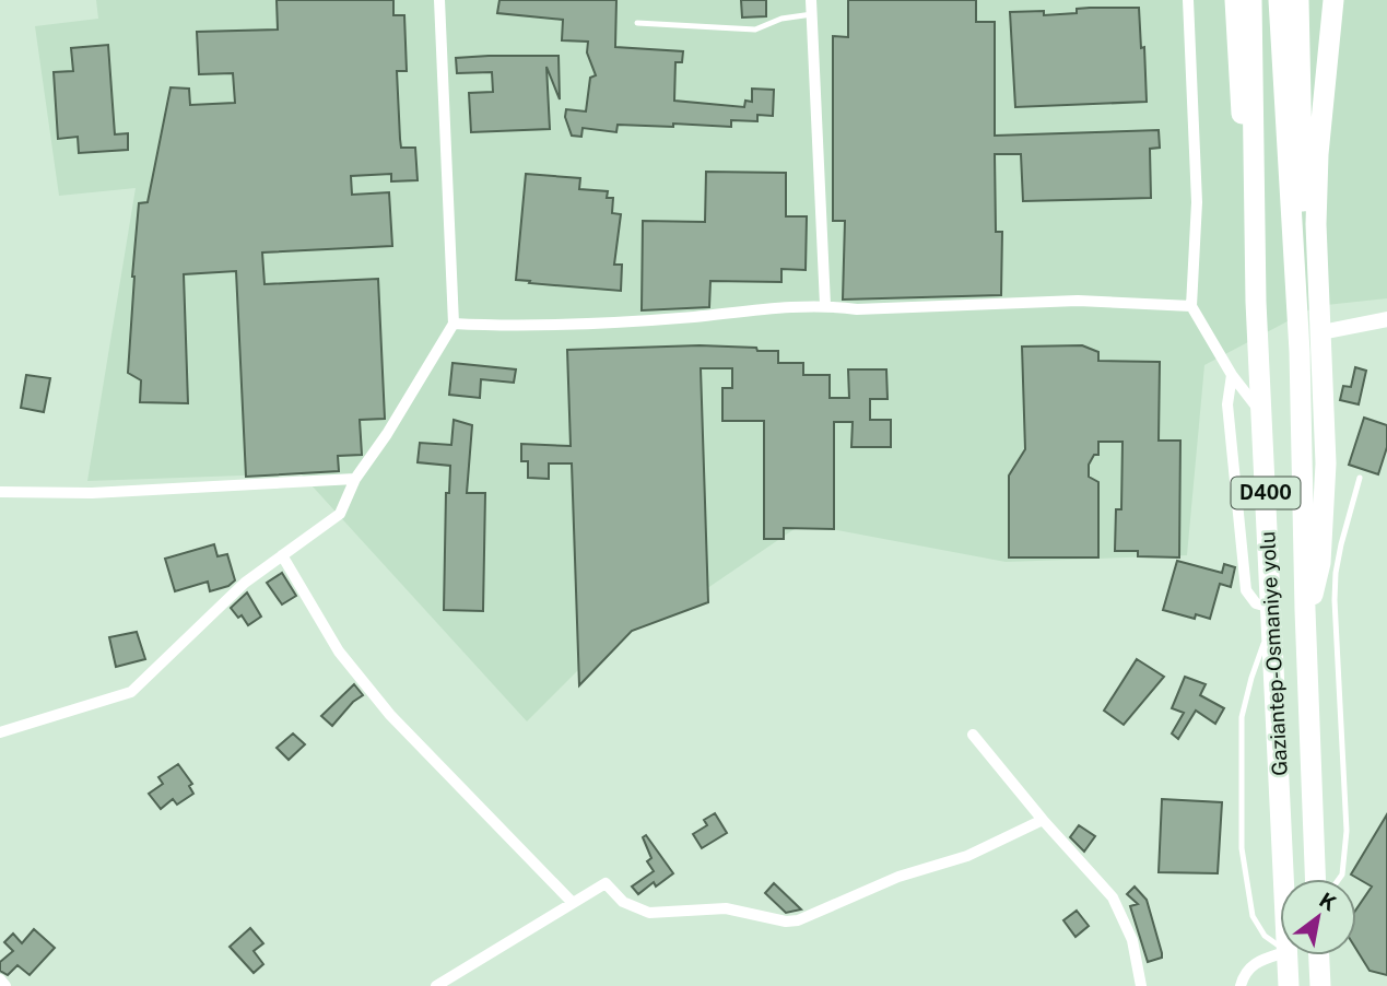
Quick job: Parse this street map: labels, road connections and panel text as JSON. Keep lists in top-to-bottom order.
{
  "streets": {
    "highway": ["D400", "Gaziantep-Osmaniye yolu"]
  },
  "crossings": [
    ["D400", "Gaziantep-Osmaniye yolu"]
  ],
  "north": "top right"
}
